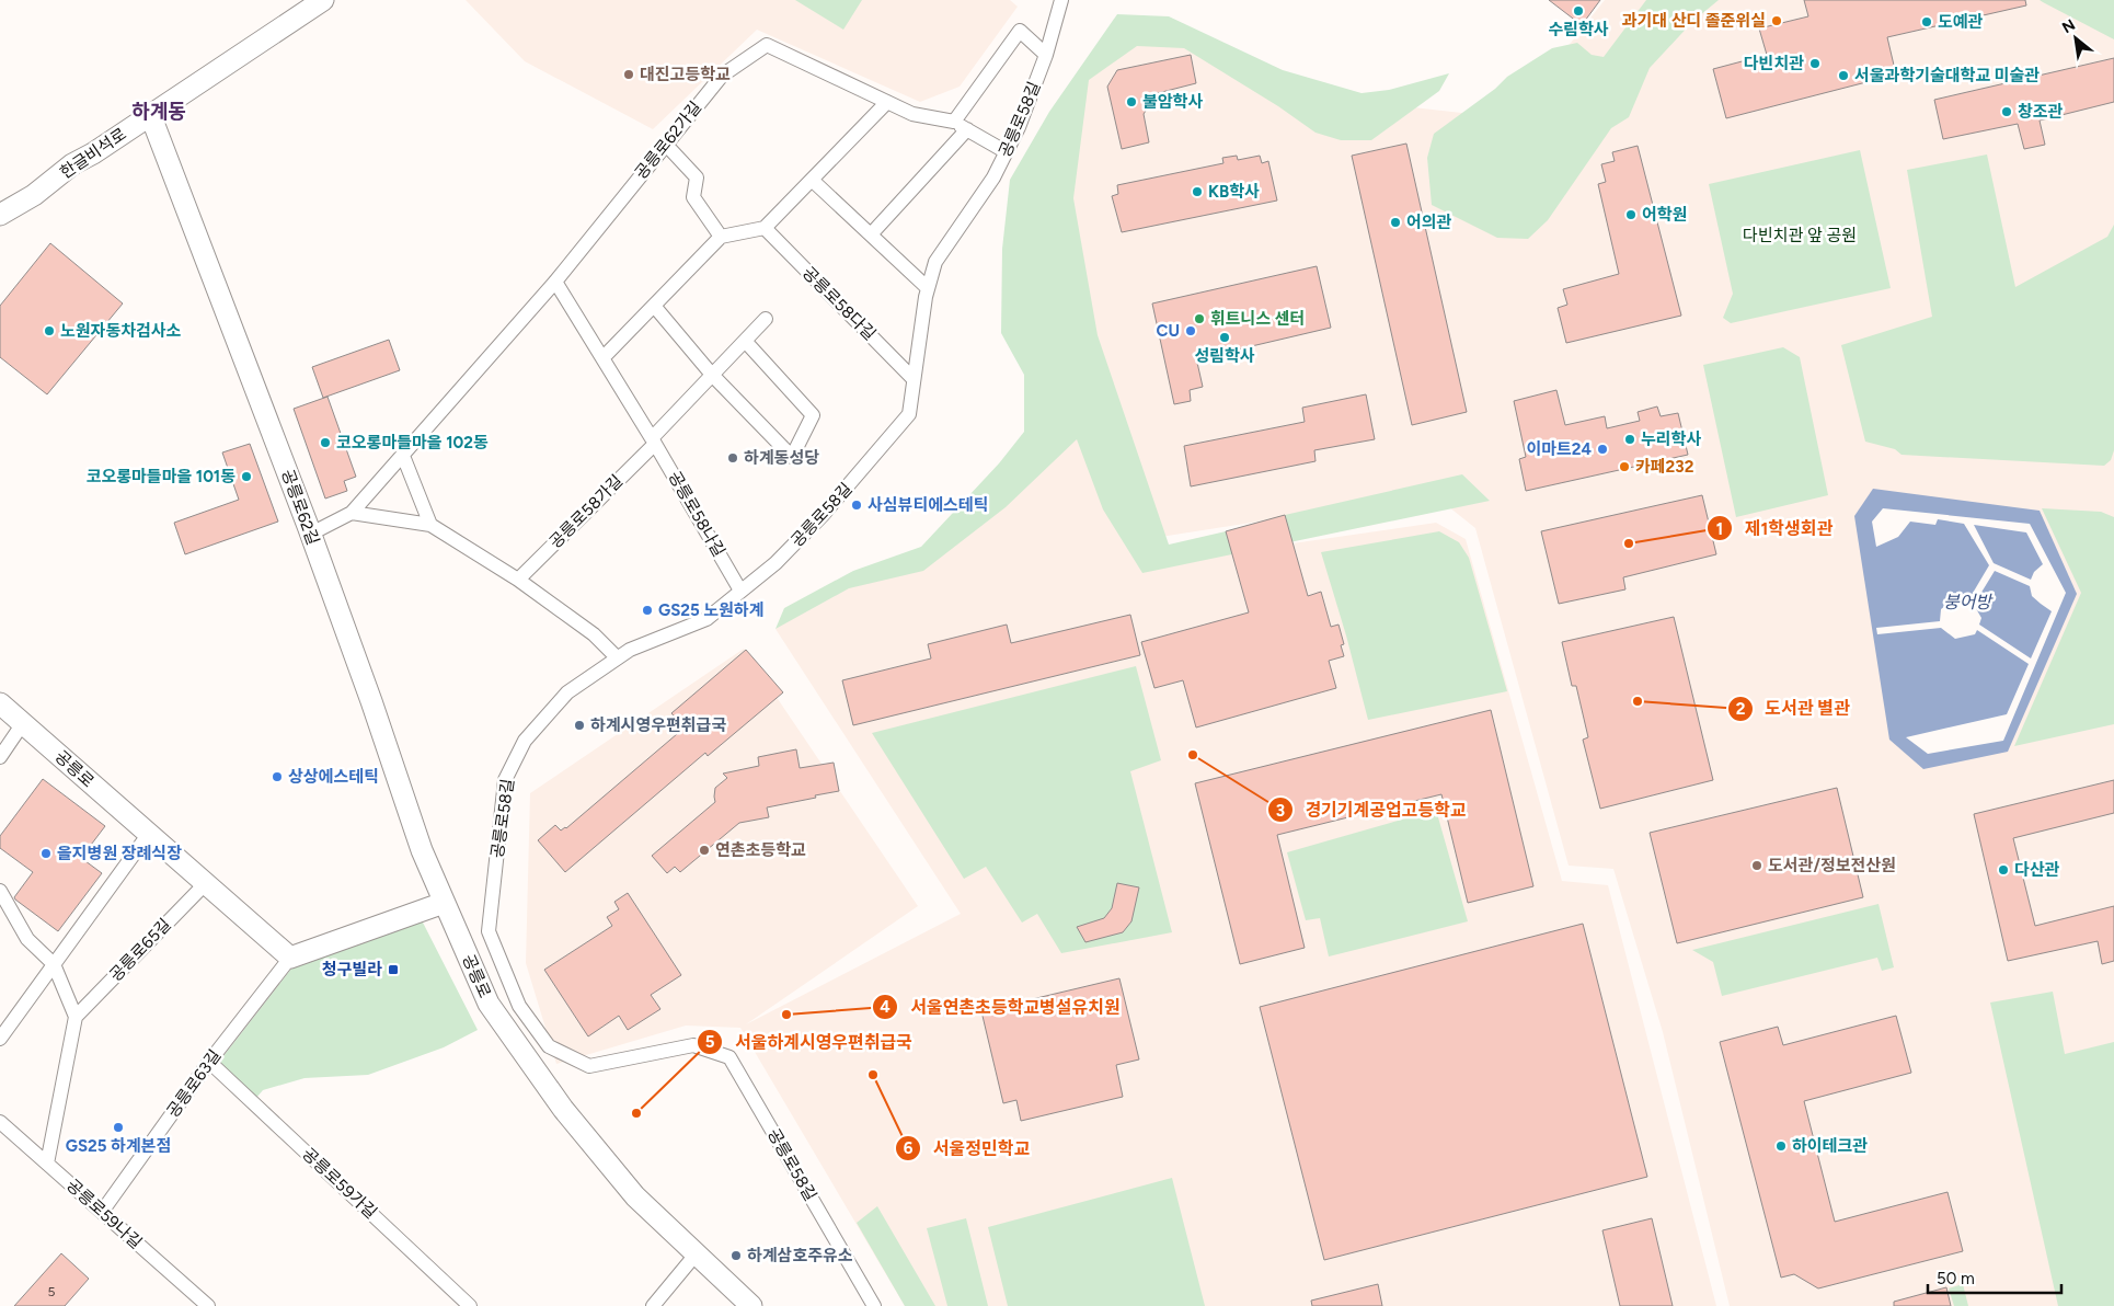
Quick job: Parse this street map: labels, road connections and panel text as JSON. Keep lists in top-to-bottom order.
{
  "streets": {
    "street": [
      "공릉로58길",
      "공릉로62가길",
      "한글비석로",
      "공릉로58다길",
      "공릉로62길",
      "공릉로58가길",
      "공릉로58나길",
      "공릉로",
      "공릉로65길",
      "공릉로63길",
      "공릉로59가길",
      "공릉로59나길"
    ]
  },
  "crossings": [
    ["공릉로58길", "공릉로62가길"],
    ["공릉로58길", "공릉로58다길"],
    ["공릉로58길", "공릉로58나길"],
    ["공릉로62가길", "공릉로62길"],
    ["공릉로62가길", "공릉로58나길"],
    ["한글비석로", "공릉로62길"],
    ["공릉로62길", "공릉로"],
    ["공릉로58가길", "공릉로58나길"],
    ["공릉로", "공릉로65길"],
    ["공릉로", "공릉로63길"],
    ["공릉로63길", "공릉로59가길"],
    ["공릉로63길", "공릉로59나길"]
  ],
  "districts": ["하계동"],
  "water": ["붕어방"],
  "parks": ["다빈치관 앞 공원"],
  "places": {
    "other": [
      "수림학사",
      "과기대 산디 졸준위실",
      "도예관",
      "다빈치관",
      "대진고등학교",
      "서울과학기술대학교 미술관",
      "불암학사",
      "창조관",
      "KB학사",
      "어학원",
      "어의관",
      "휘트니스 센터",
      "노원자동차검사소",
      "CU",
      "성림학사",
      "누리학사",
      "코오롱마들마을 102동",
      "이마트24",
      "하계동성당",
      "카페232",
      "코오롱마들마을 101동",
      "사심뷰티에스테틱",
      "제1학생회관",
      "GS25 노원하계",
      "도서관 별관",
      "하계시영우편취급국",
      "경기기계공업고등학교",
      "상상에스테틱",
      "연촌초등학교",
      "을지병원 장례식장",
      "도서관/정보전산원",
      "다산관",
      "서울연촌초등학교병설유치원",
      "서울정민학교",
      "서울하계시영우편취급국",
      "GS25 하계본점",
      "하이테크관",
      "하계삼호주유소"
    ],
    "transit": ["청구빌라"]
  },
  "house_numbers": ["5"],
  "scale_bar": "50 m",
  "north": "top left"
}
